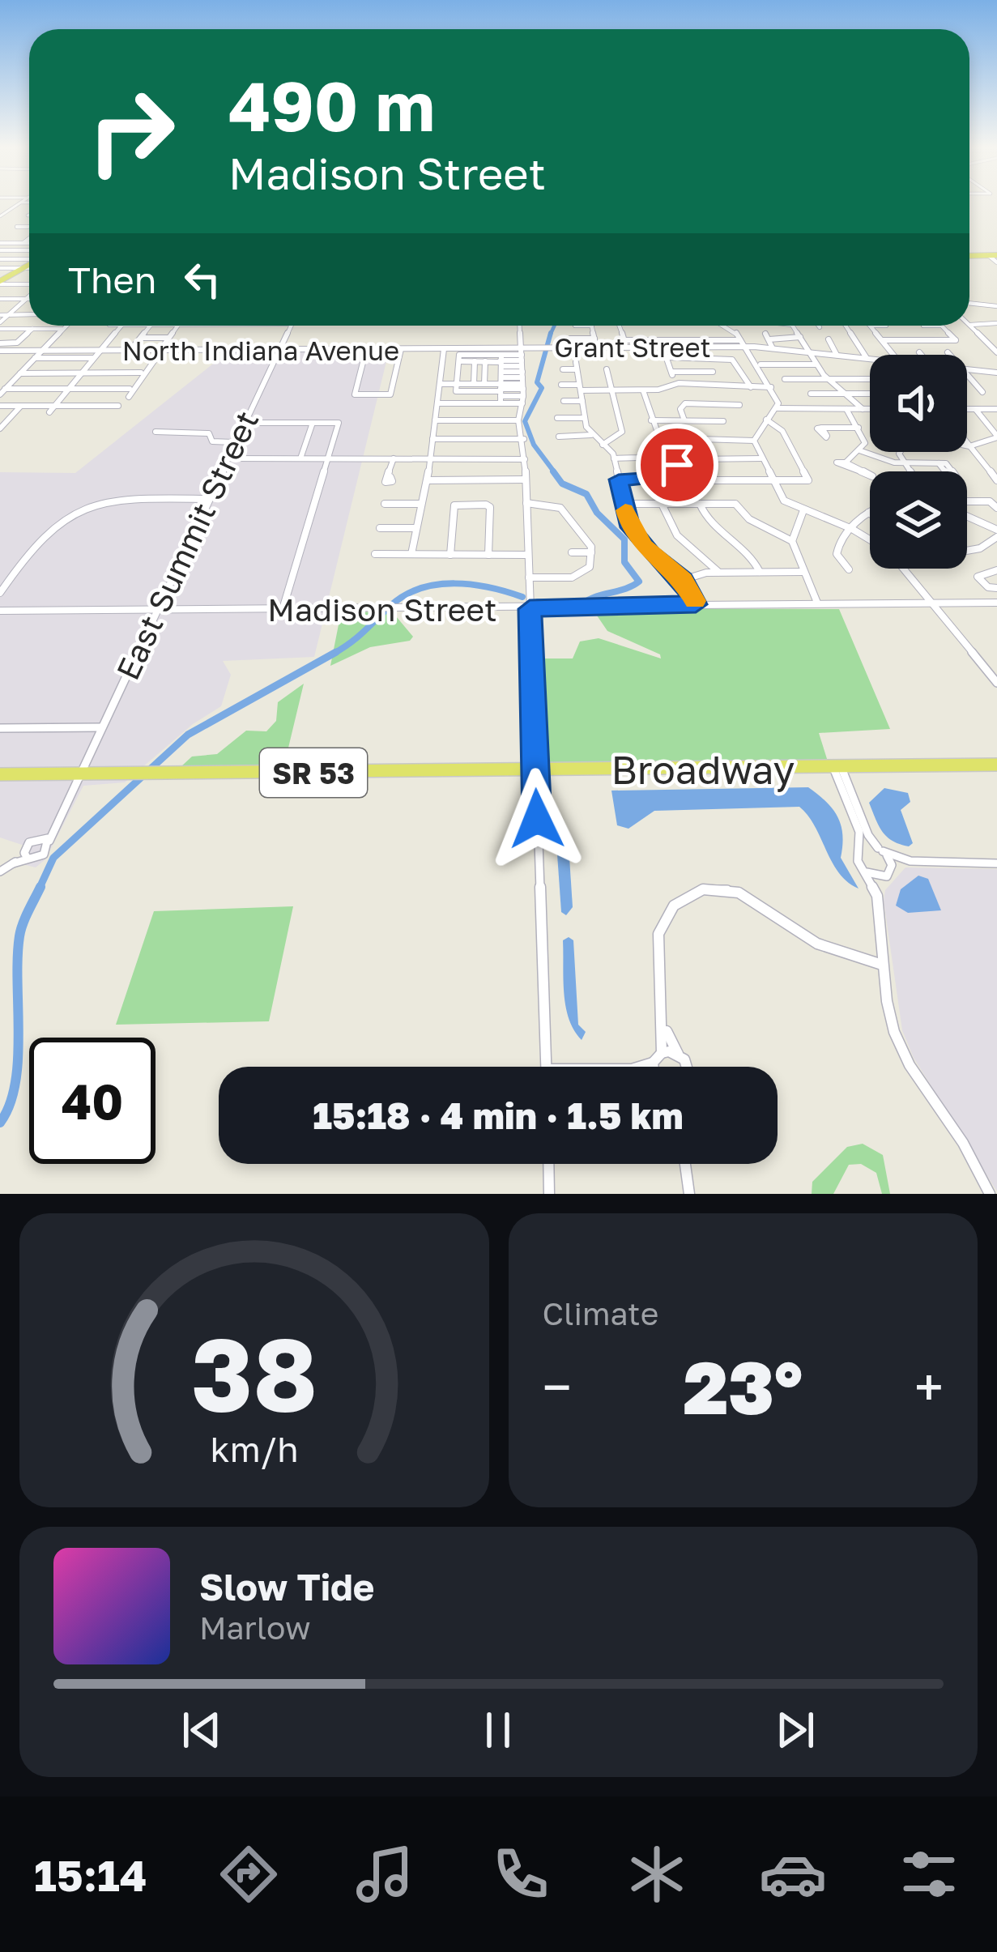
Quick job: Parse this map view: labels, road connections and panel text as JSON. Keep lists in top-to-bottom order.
{
  "streets": {
    "main road": ["Broadway", "SR 53"],
    "street": [
      "Grant Street",
      "North Indiana Avenue",
      "East Summit Street",
      "Madison Street"
    ]
  },
  "crossings": [
    ["Grant Street", "North Indiana Avenue"],
    ["North Indiana Avenue", "East Summit Street"],
    ["East Summit Street", "Madison Street"],
    ["East Summit Street", "Broadway"]
  ],
  "page": {
    "turn": ["490 m", "Madison Street"],
    "then": "Then",
    "limit": "40",
    "trip": "15:18 · 4 min · 1.5 km",
    "tile": "Climate",
    "heat": ["−", "23°", "+"],
    "song": ["Slow Tide", "Marlow"],
    "tabs": "15:14",
    "gauge": ["38", "km/h"]
  }
}
